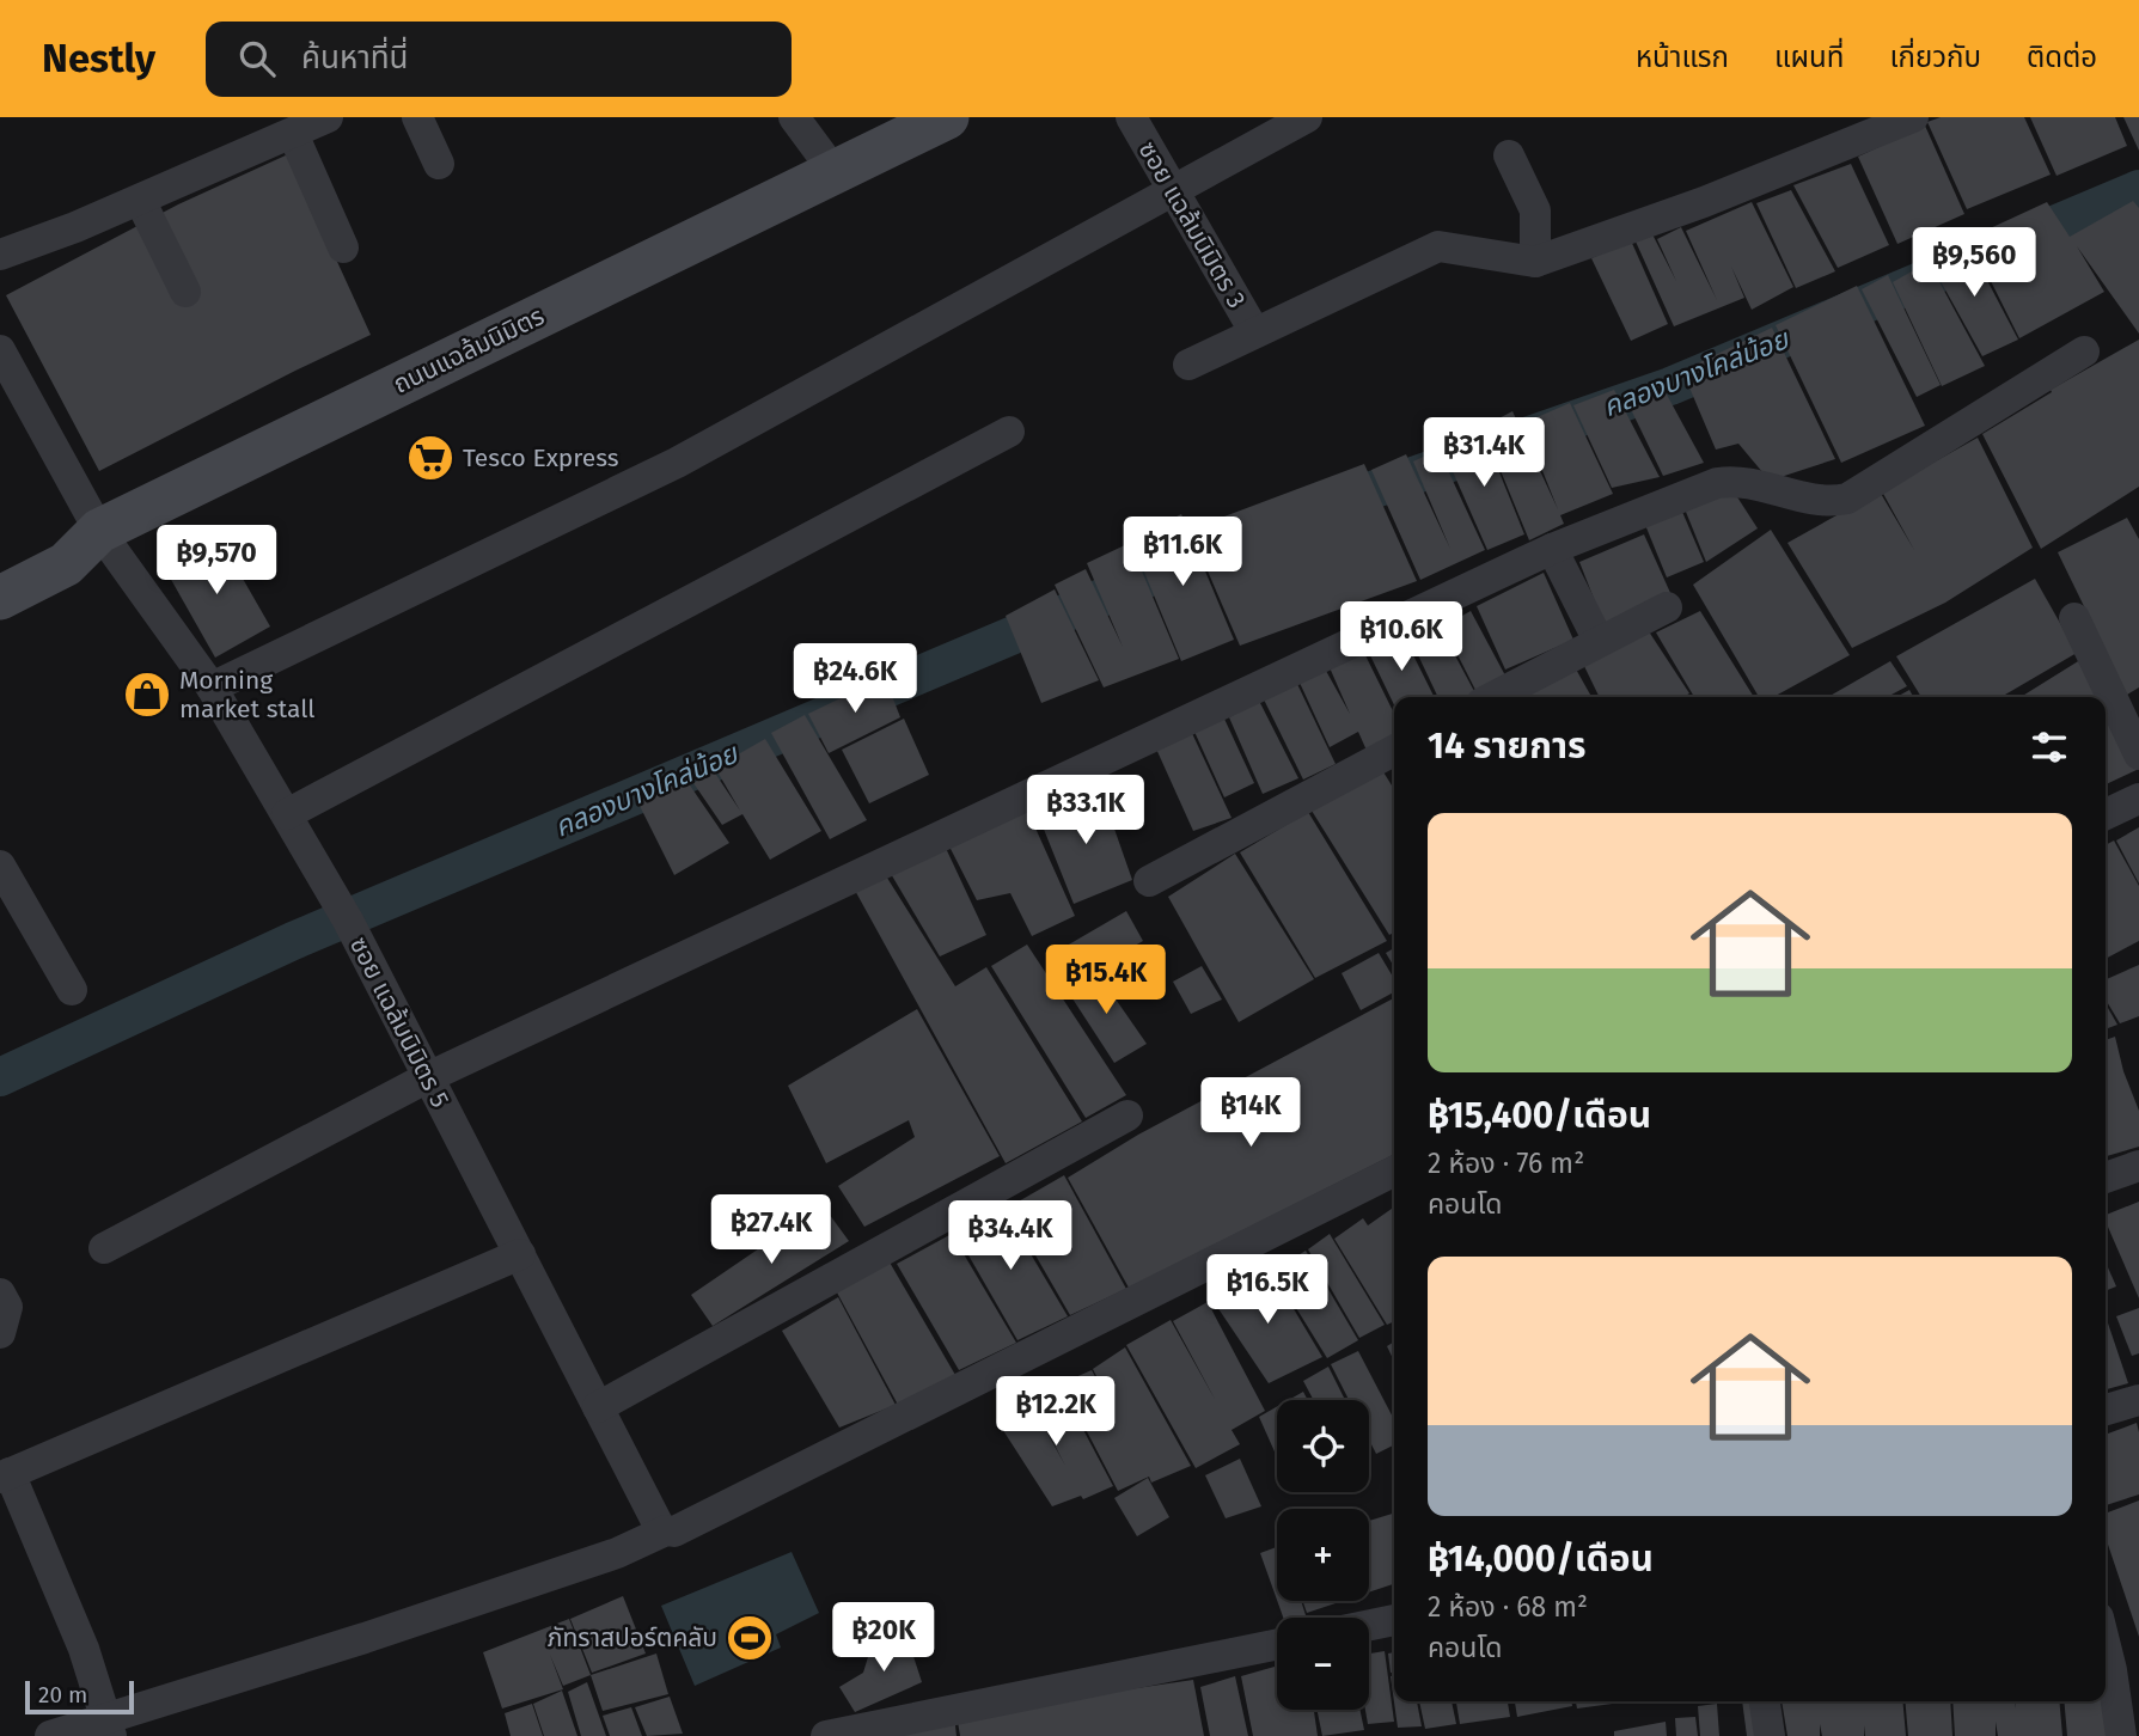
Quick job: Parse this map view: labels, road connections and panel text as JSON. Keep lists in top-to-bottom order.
{
  "streets": {
    "street": ["ซอย แฉล้มนิมิตร 3", "ถนนแฉล้มนิมิตร", "ซอย แฉล้มนิมิตร 5"]
  },
  "crossings": [
    ["ถนนแฉล้มนิมิตร", "ซอย แฉล้มนิมิตร 5"]
  ],
  "water": ["คลองบางโคล่น้อย"],
  "places": {
    "supermarket": ["Tesco Express"],
    "shop": ["Morning market stall"],
    "sports": ["ภัทราสปอร์ตคลับ"]
  },
  "scale_bar": "20 m",
  "page": {
    "header": "Nestly",
    "search": "ค้นหาที่นี่",
    "nav": [
      "หน้าแรก",
      "แผนที่",
      "เกี่ยวกับ",
      "ติดต่อ"
    ],
    "price": [
      "฿9,560",
      "฿31.4K",
      "฿11.6K",
      "฿9,570",
      "฿10.6K",
      "฿24.6K",
      "฿33.1K",
      "฿15.4K",
      "฿14K",
      "฿27.4K",
      "฿34.4K",
      "฿16.5K",
      "฿12.2K",
      "฿20K"
    ],
    "heading": "14 รายการ",
    "list": [
      {
        "name": "฿15,400/เดือน",
        "note": "2 ห้อง · 76 m² · คอนโด"
      },
      {
        "name": "฿14,000/เดือน",
        "note": "2 ห้อง · 68 m² · คอนโด"
      }
    ],
    "map_buttons": ["+", "−"],
    "scale": "20 m"
  }
}
